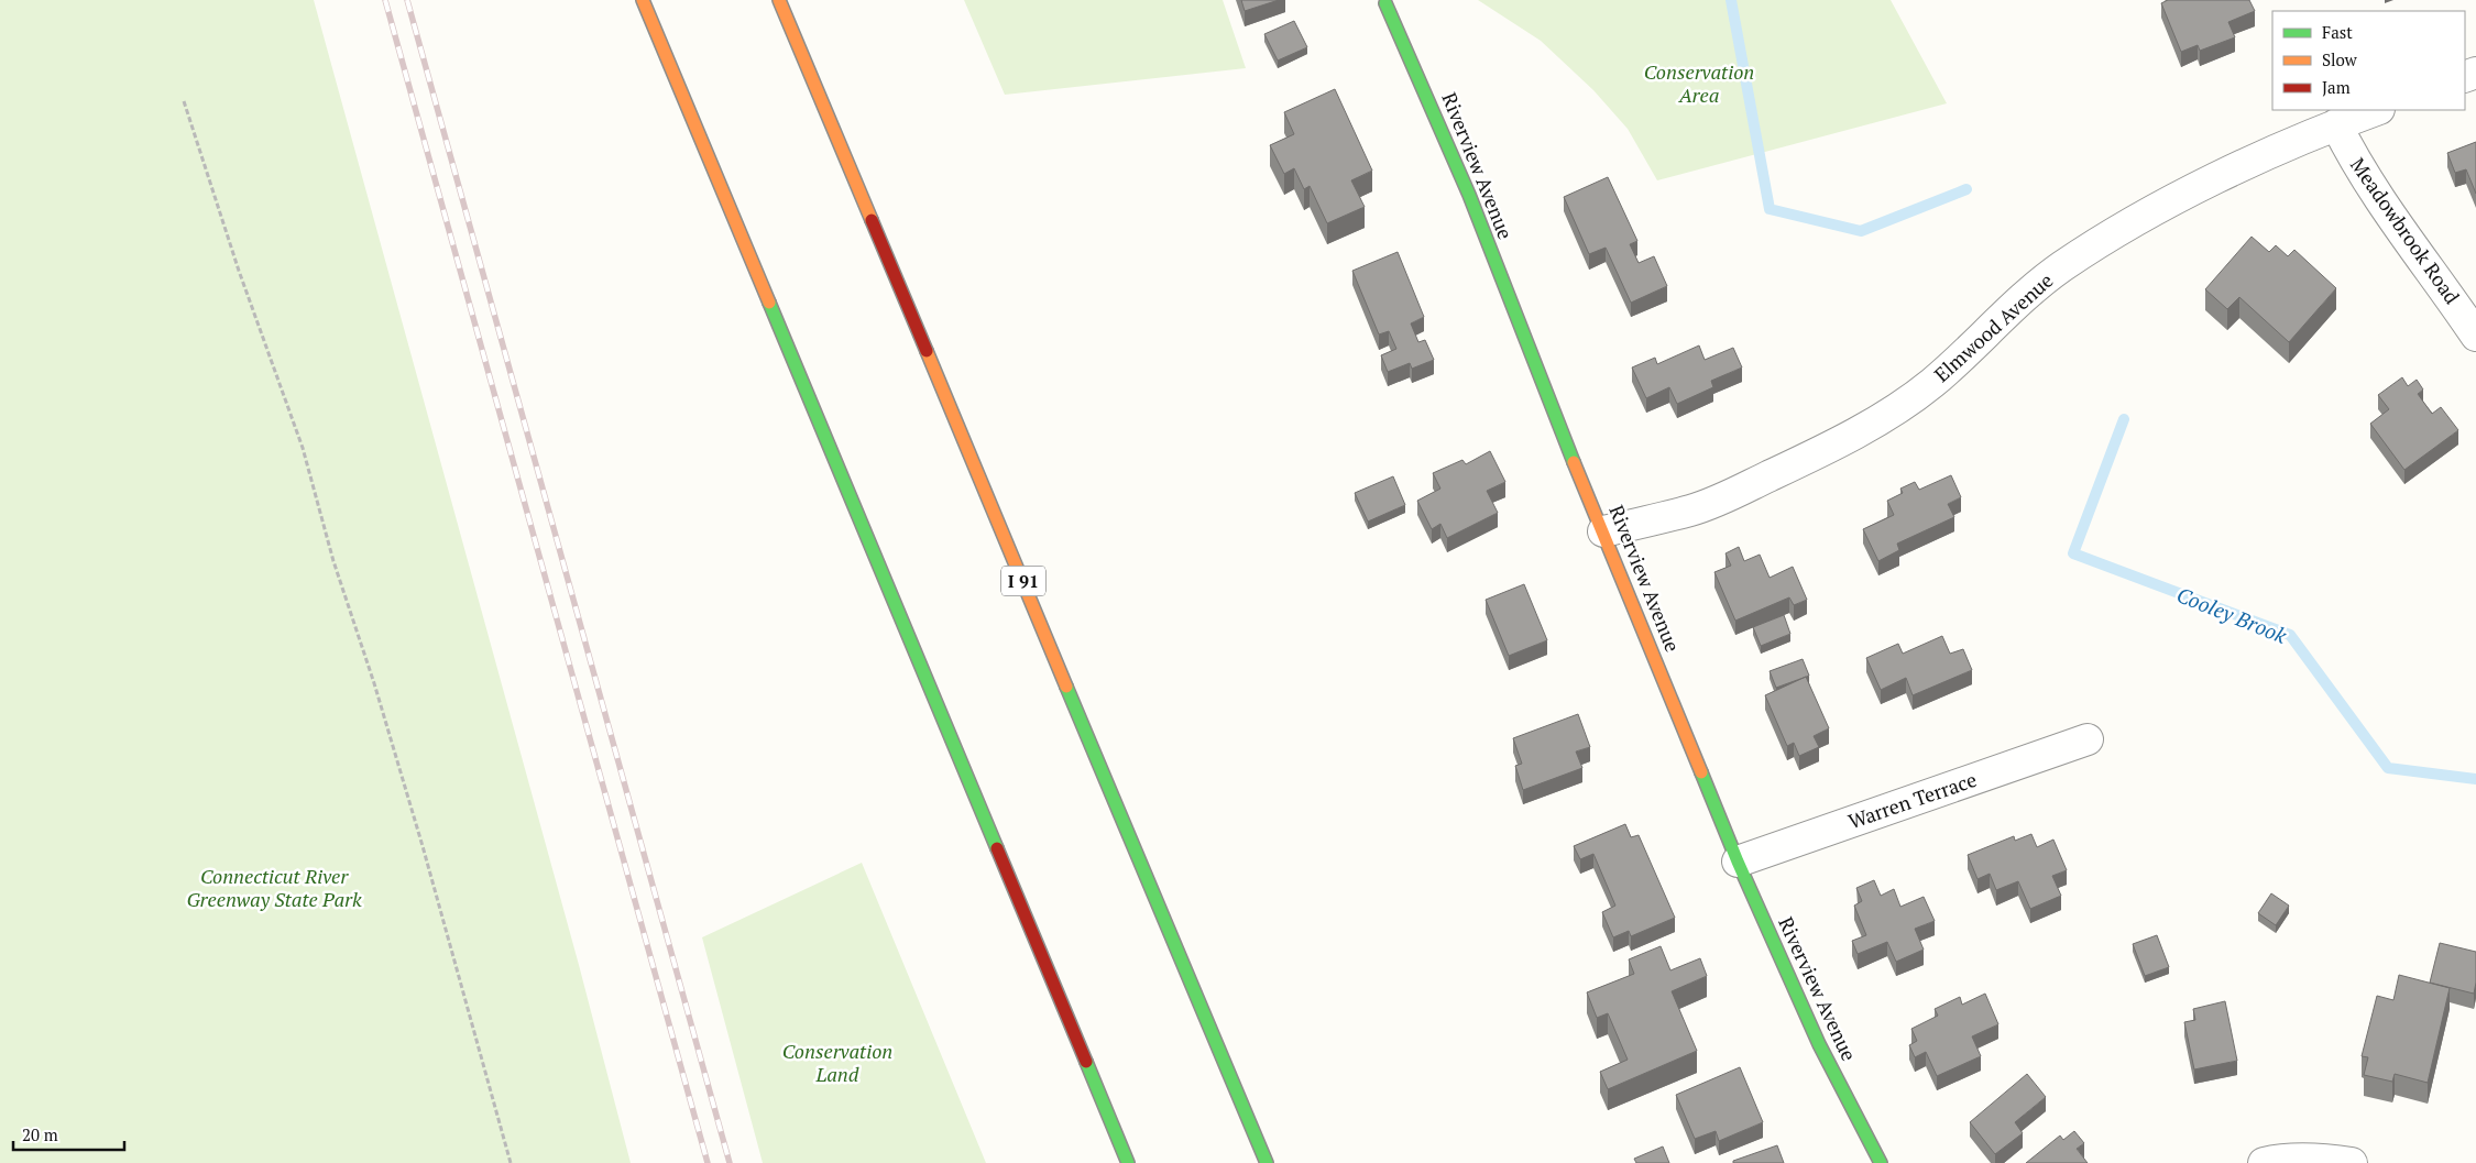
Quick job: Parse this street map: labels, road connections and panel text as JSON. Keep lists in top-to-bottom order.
{
  "streets": {
    "main road": ["Riverview Avenue", "I 91"],
    "street": ["Meadowbrook Road", "Elmwood Avenue", "Warren Terrace"]
  },
  "crossings": [
    ["Riverview Avenue", "Elmwood Avenue"],
    ["Riverview Avenue", "Warren Terrace"],
    ["Meadowbrook Road", "Elmwood Avenue"]
  ],
  "water": ["Cooley Brook"],
  "parks": ["Conservation Area", "Connecticut River Greenway State Park", "Conservation Land"],
  "legend": ["Fast", "Slow", "Jam"],
  "scale_bar": "20 m"
}
